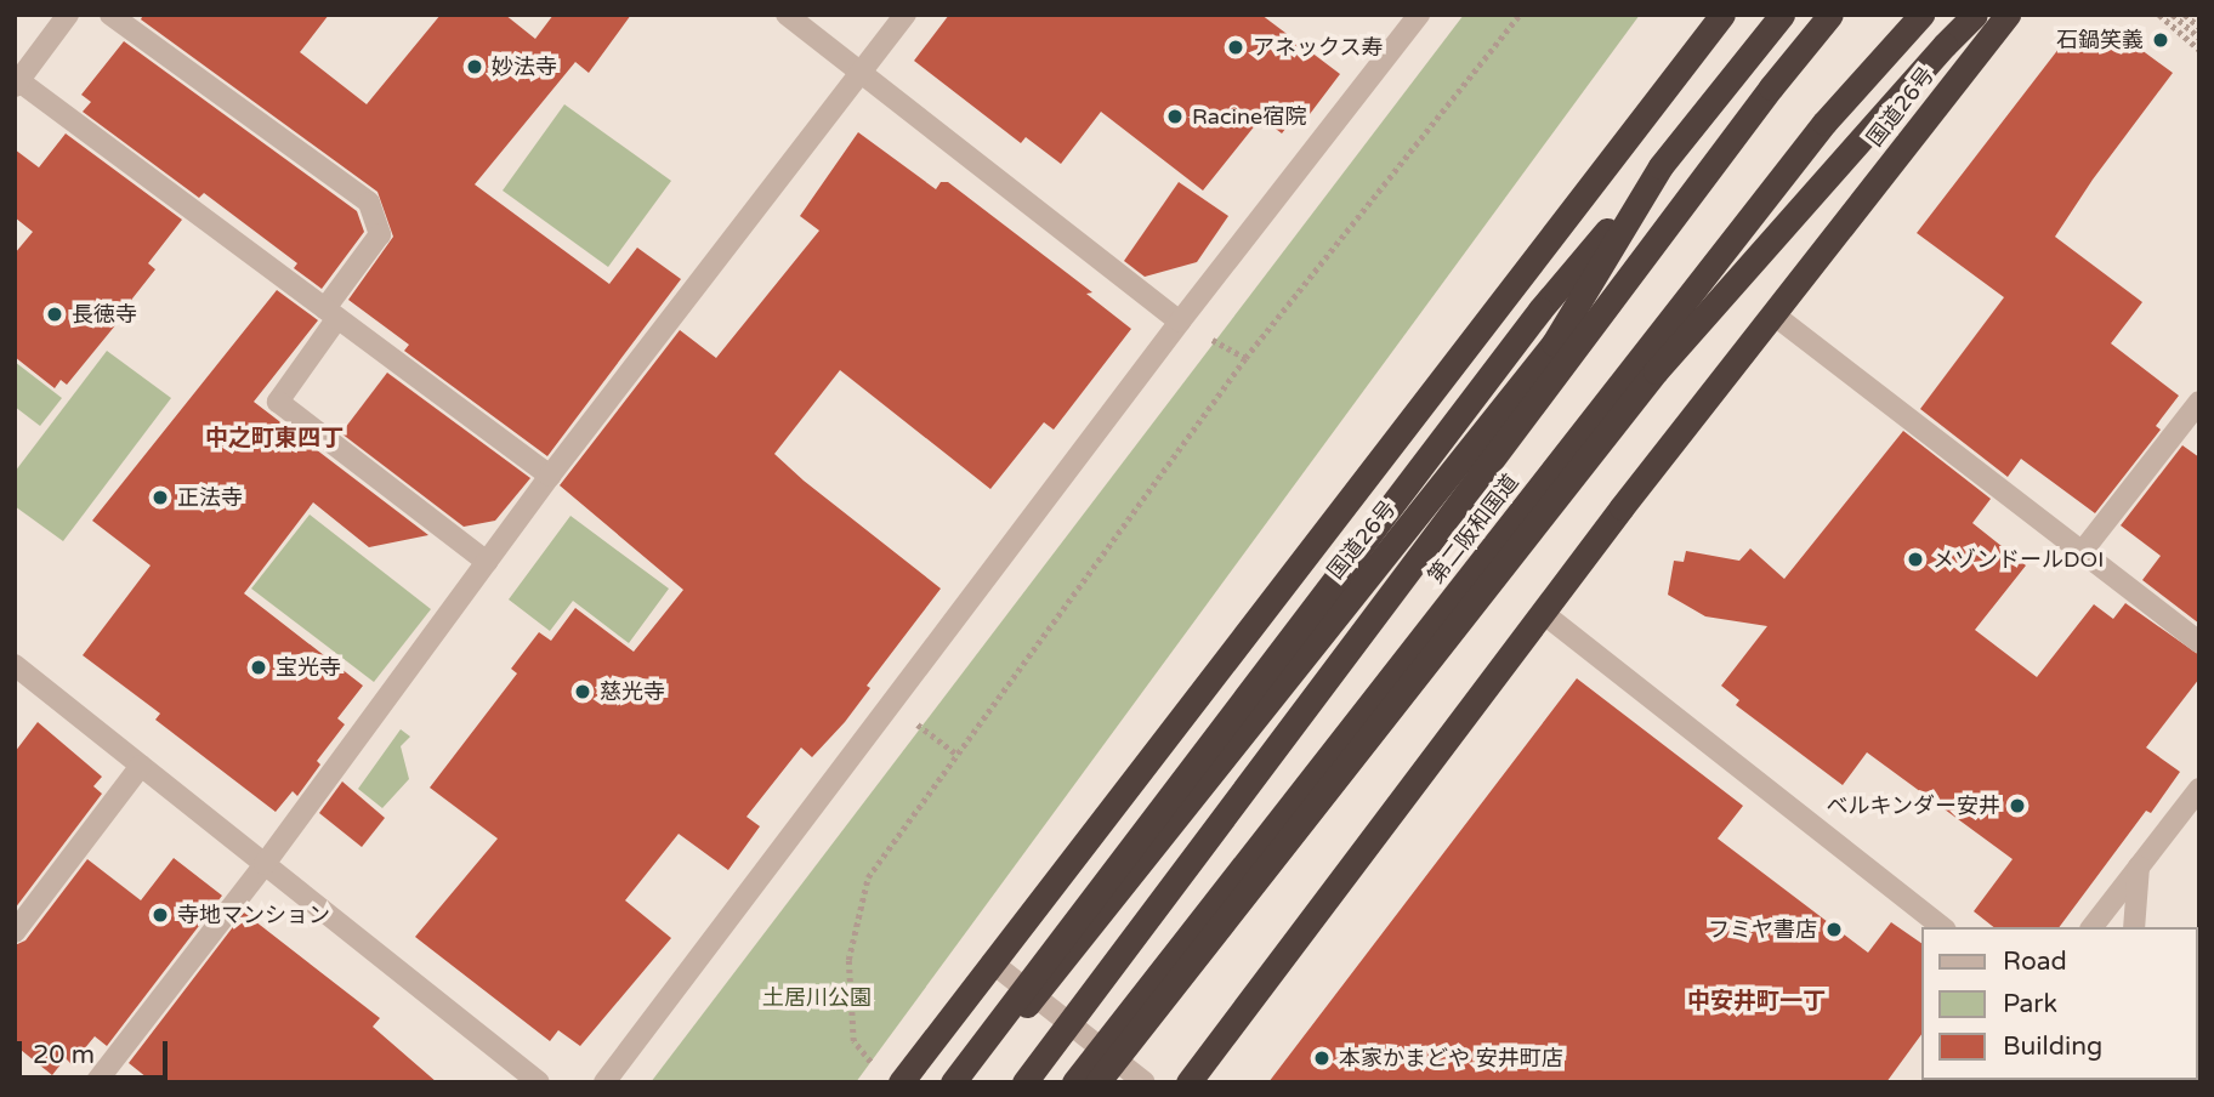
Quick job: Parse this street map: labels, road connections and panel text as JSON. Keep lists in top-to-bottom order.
{
  "streets": {
    "highway": ["国道26号", "第二阪和国道"]
  },
  "districts": ["中之町東四丁", "中安井町一丁"],
  "parks": ["土居川公園"],
  "places": [
    "石鍋笑義",
    "アネックス寿",
    "妙法寺",
    "Racine宿院",
    "長徳寺",
    "正法寺",
    "メゾンドールDOI",
    "宝光寺",
    "慈光寺",
    "ベルキンダー安井",
    "寺地マンション",
    "フミヤ書店",
    "本家かまどや 安井町店"
  ],
  "legend": ["Road", "Park", "Building"],
  "scale_bar": "20 m"
}
